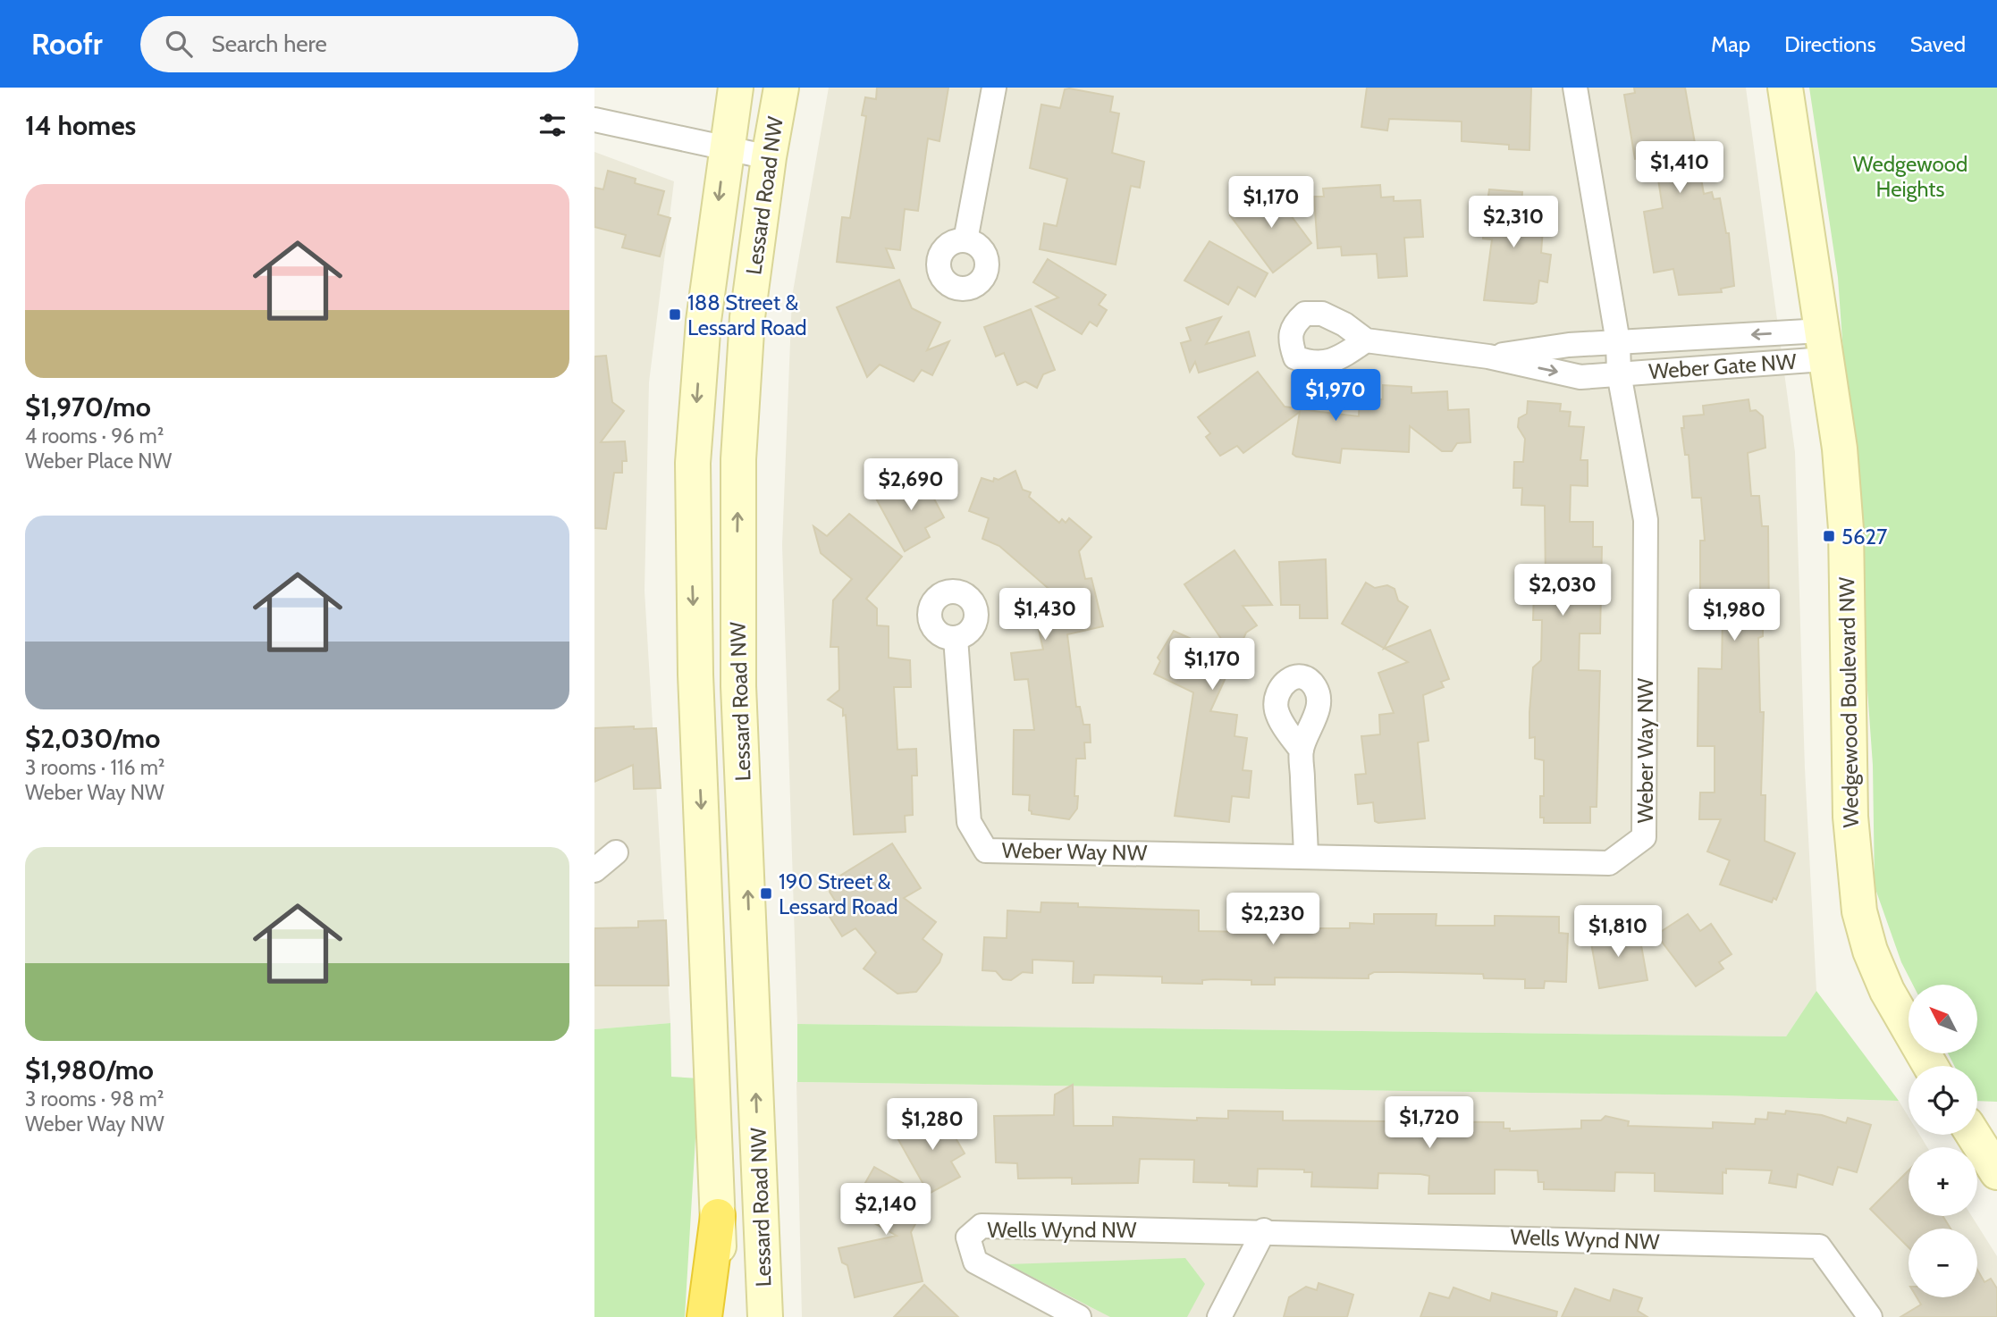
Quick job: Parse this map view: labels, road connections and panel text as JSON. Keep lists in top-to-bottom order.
{
  "streets": {
    "main road": ["Lessard Road NW", "Wedgewood Boulevard NW"],
    "street": ["Weber Gate NW", "Weber Way NW", "Wells Wynd NW"]
  },
  "crossings": [
    ["Weber Gate NW", "Wedgewood Boulevard NW"],
    ["Weber Gate NW", "Weber Way NW"]
  ],
  "parks": ["Wedgewood Heights"],
  "places": {
    "transit": ["188 Street & Lessard Road", "5627", "190 Street & Lessard Road"]
  },
  "north": "top left",
  "page": {
    "header": "Roofr",
    "search": "Search here",
    "nav": ["Map", "Directions", "Saved"],
    "heading": "14 homes",
    "price": [
      "$1,410",
      "$1,170",
      "$2,310",
      "$1,970",
      "$2,690",
      "$2,030",
      "$1,430",
      "$1,980",
      "$1,170",
      "$2,230",
      "$1,810",
      "$1,720",
      "$1,280",
      "$2,140"
    ],
    "list": [
      {
        "name": "$1,970/mo",
        "note": "4 rooms · 96 m² · Weber Place NW"
      },
      {
        "name": "$2,030/mo",
        "note": "3 rooms · 116 m² · Weber Way NW"
      },
      {
        "name": "$1,980/mo",
        "note": "3 rooms · 98 m² · Weber Way NW"
      }
    ],
    "map_buttons": ["+", "−"]
  }
}
